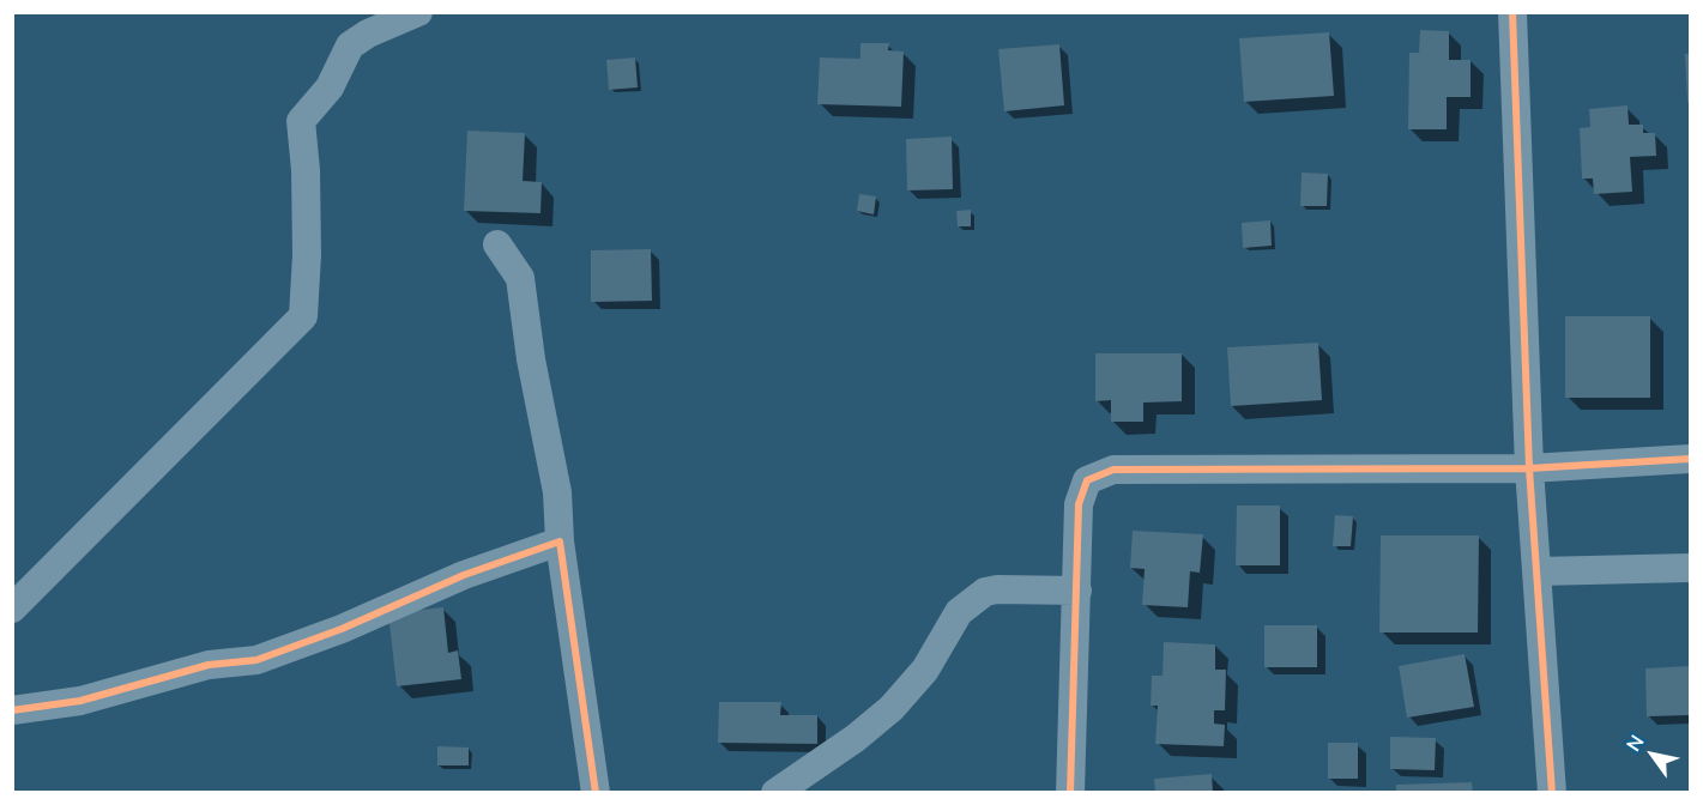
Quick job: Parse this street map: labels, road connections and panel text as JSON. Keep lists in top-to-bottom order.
{
  "north": "top left"
}
